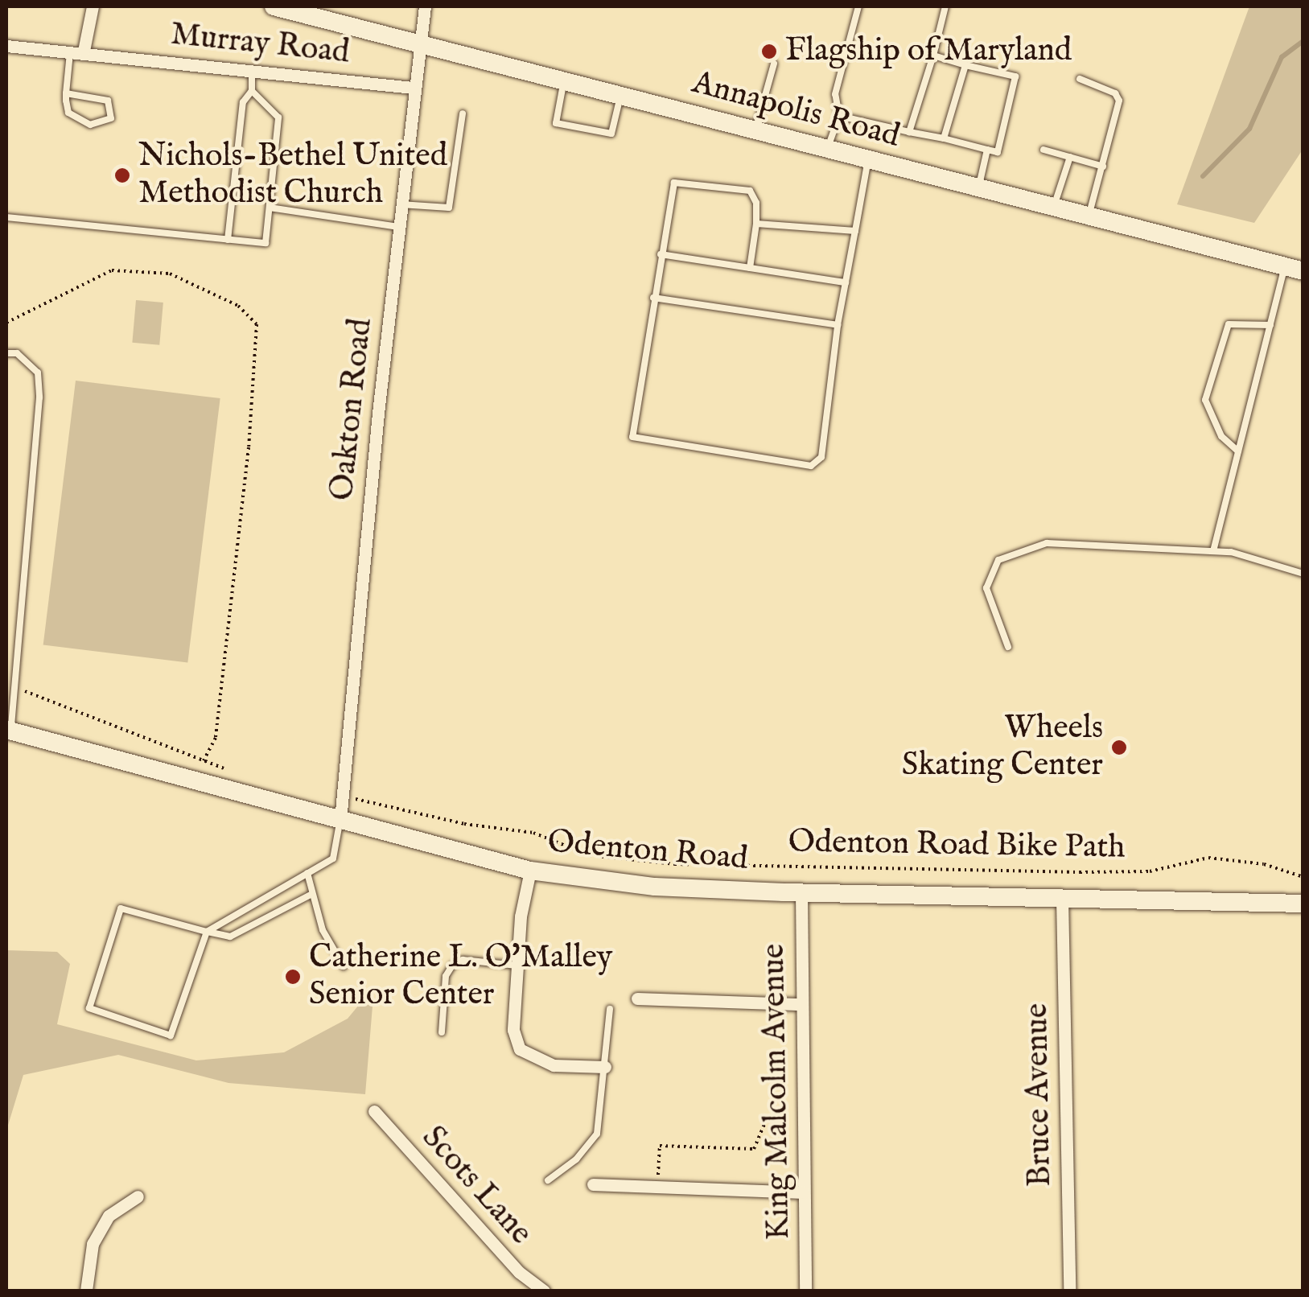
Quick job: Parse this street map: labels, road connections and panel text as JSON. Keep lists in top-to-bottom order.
{
  "streets": {
    "street": [
      "Murray Road",
      "Annapolis Road",
      "Oakton Road",
      "Odenton Road",
      "King Malcolm Avenue",
      "Bruce Avenue",
      "Scots Lane"
    ],
    "path": ["Odenton Road Bike Path"]
  },
  "crossings": [
    ["Murray Road", "Oakton Road"],
    ["Annapolis Road", "Oakton Road"],
    ["Oakton Road", "Odenton Road Bike Path"],
    ["Oakton Road", "Odenton Road"],
    ["Odenton Road", "King Malcolm Avenue"],
    ["Odenton Road", "Bruce Avenue"]
  ],
  "places": [
    "Flagship of Maryland",
    "Nichols-Bethel United Methodist Church",
    "Wheels Skating Center",
    "Catherine L. O'Malley Senior Center"
  ]
}
